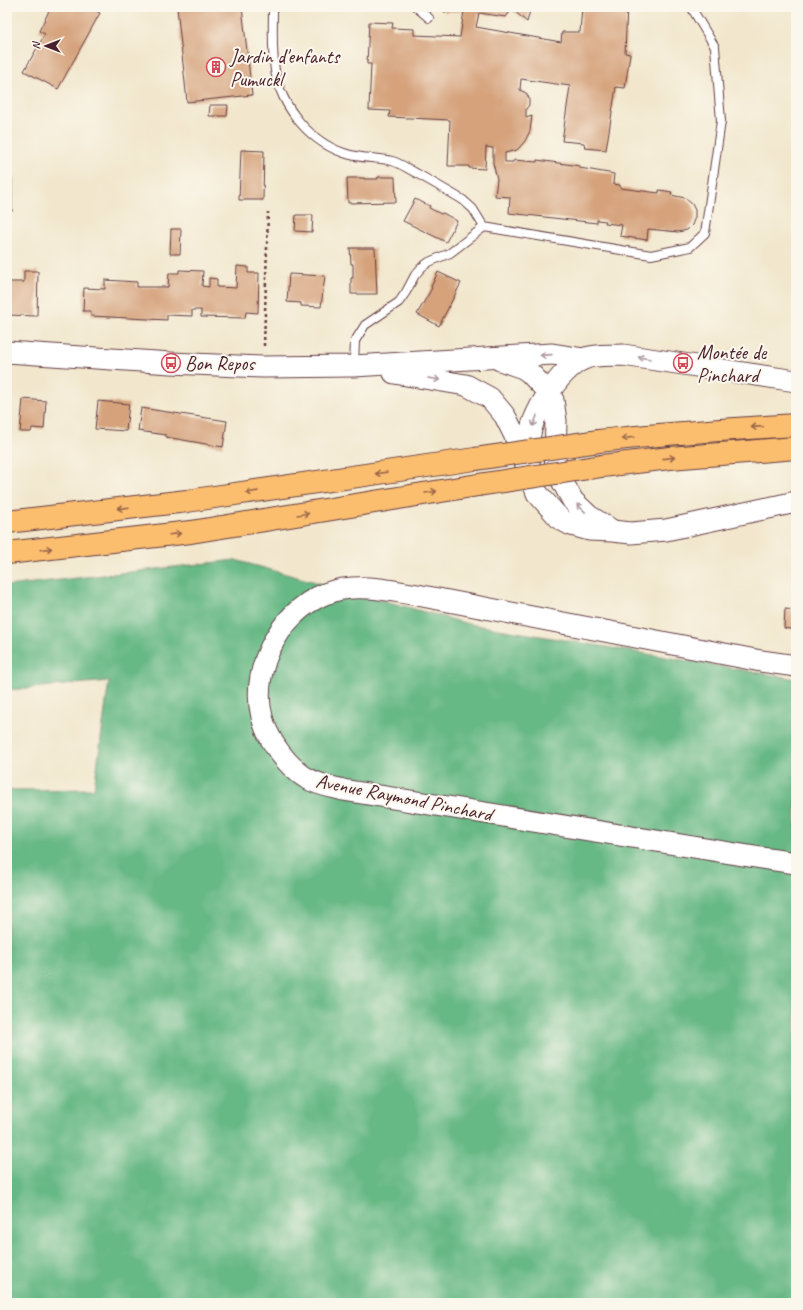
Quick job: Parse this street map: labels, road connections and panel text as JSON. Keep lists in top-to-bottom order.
{
  "streets": {
    "street": ["Avenue Raymond Pinchard"]
  },
  "places": {
    "building": ["Jardin d'enfants Pumuckl"],
    "bus stop": ["Bon Repos", "Montée de Pinchard"]
  },
  "north": "left"
}
